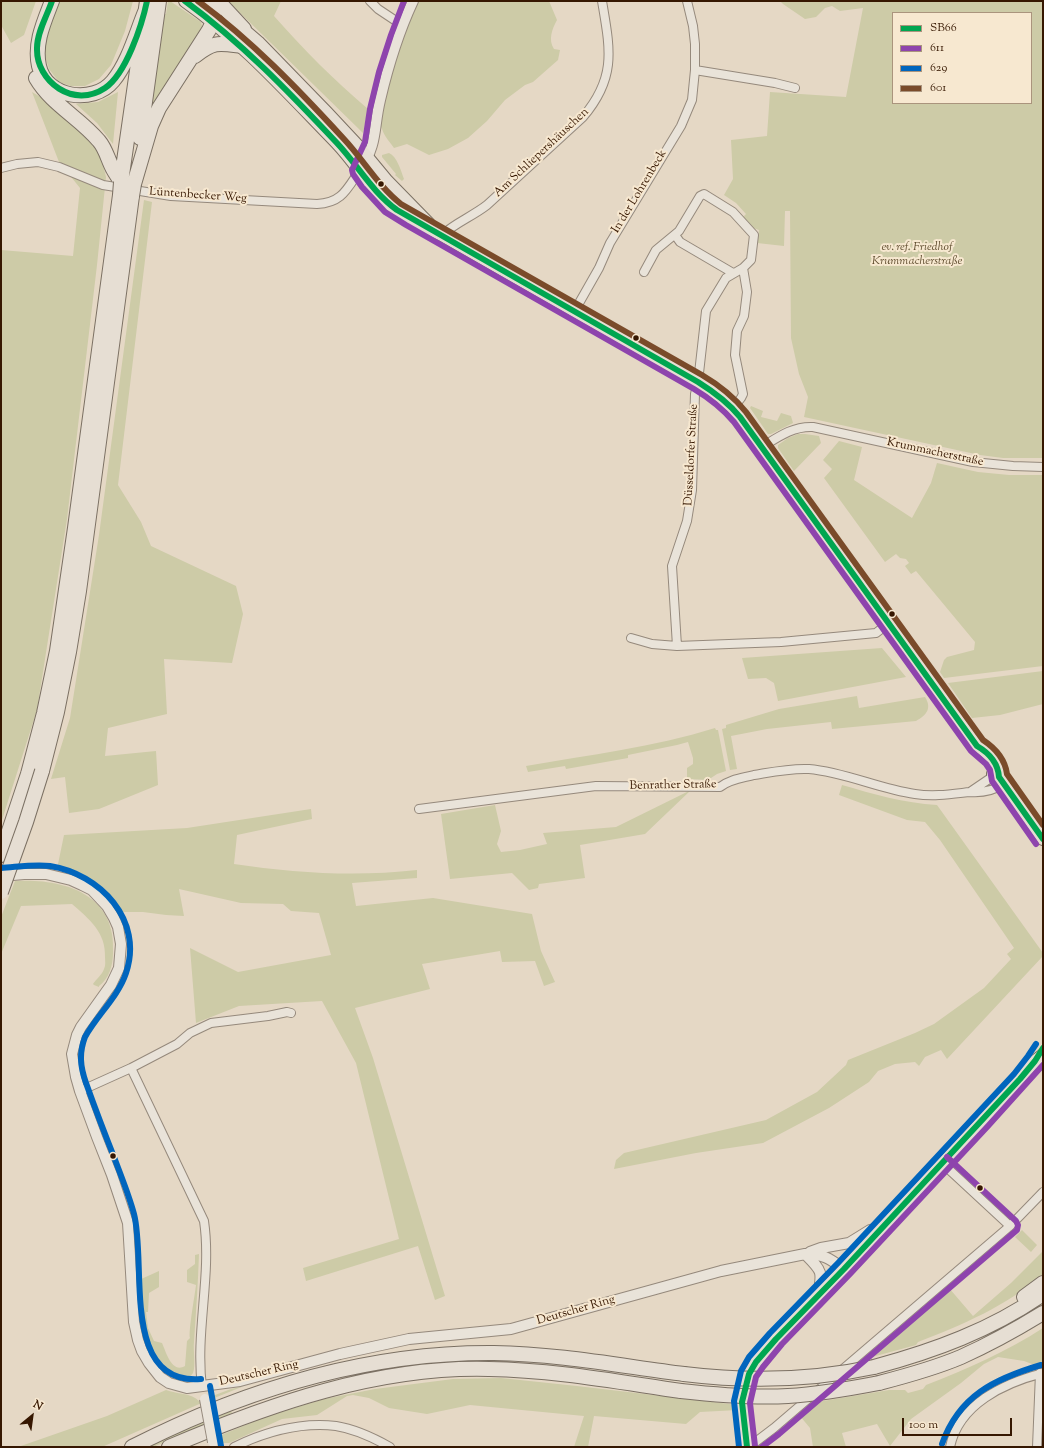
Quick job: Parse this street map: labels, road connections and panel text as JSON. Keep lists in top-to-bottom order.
{
  "streets": {
    "main road": ["Düsseldorfer Straße"],
    "street": [
      "Am Schliepershäuschen",
      "In der Lohrenbeck",
      "Lüntenbecker Weg",
      "Krummacherstraße",
      "Benrather Straße",
      "Deutscher Ring"
    ]
  },
  "crossings": [
    ["Am Schliepershäuschen", "Düsseldorfer Straße"],
    ["In der Lohrenbeck", "Düsseldorfer Straße"],
    ["Lüntenbecker Weg", "Düsseldorfer Straße"],
    ["Krummacherstraße", "Düsseldorfer Straße"],
    ["Düsseldorfer Straße", "Benrather Straße"]
  ],
  "parks": ["ev. ref. Friedhof Krummacherstraße"],
  "lines": [
    "transit line SB66",
    "transit line 611",
    "transit line 601",
    "transit line 629"
  ],
  "legend": [
    "SB66",
    "611",
    "629",
    "601"
  ],
  "scale_bar": "100 m",
  "north": "top right"
}
